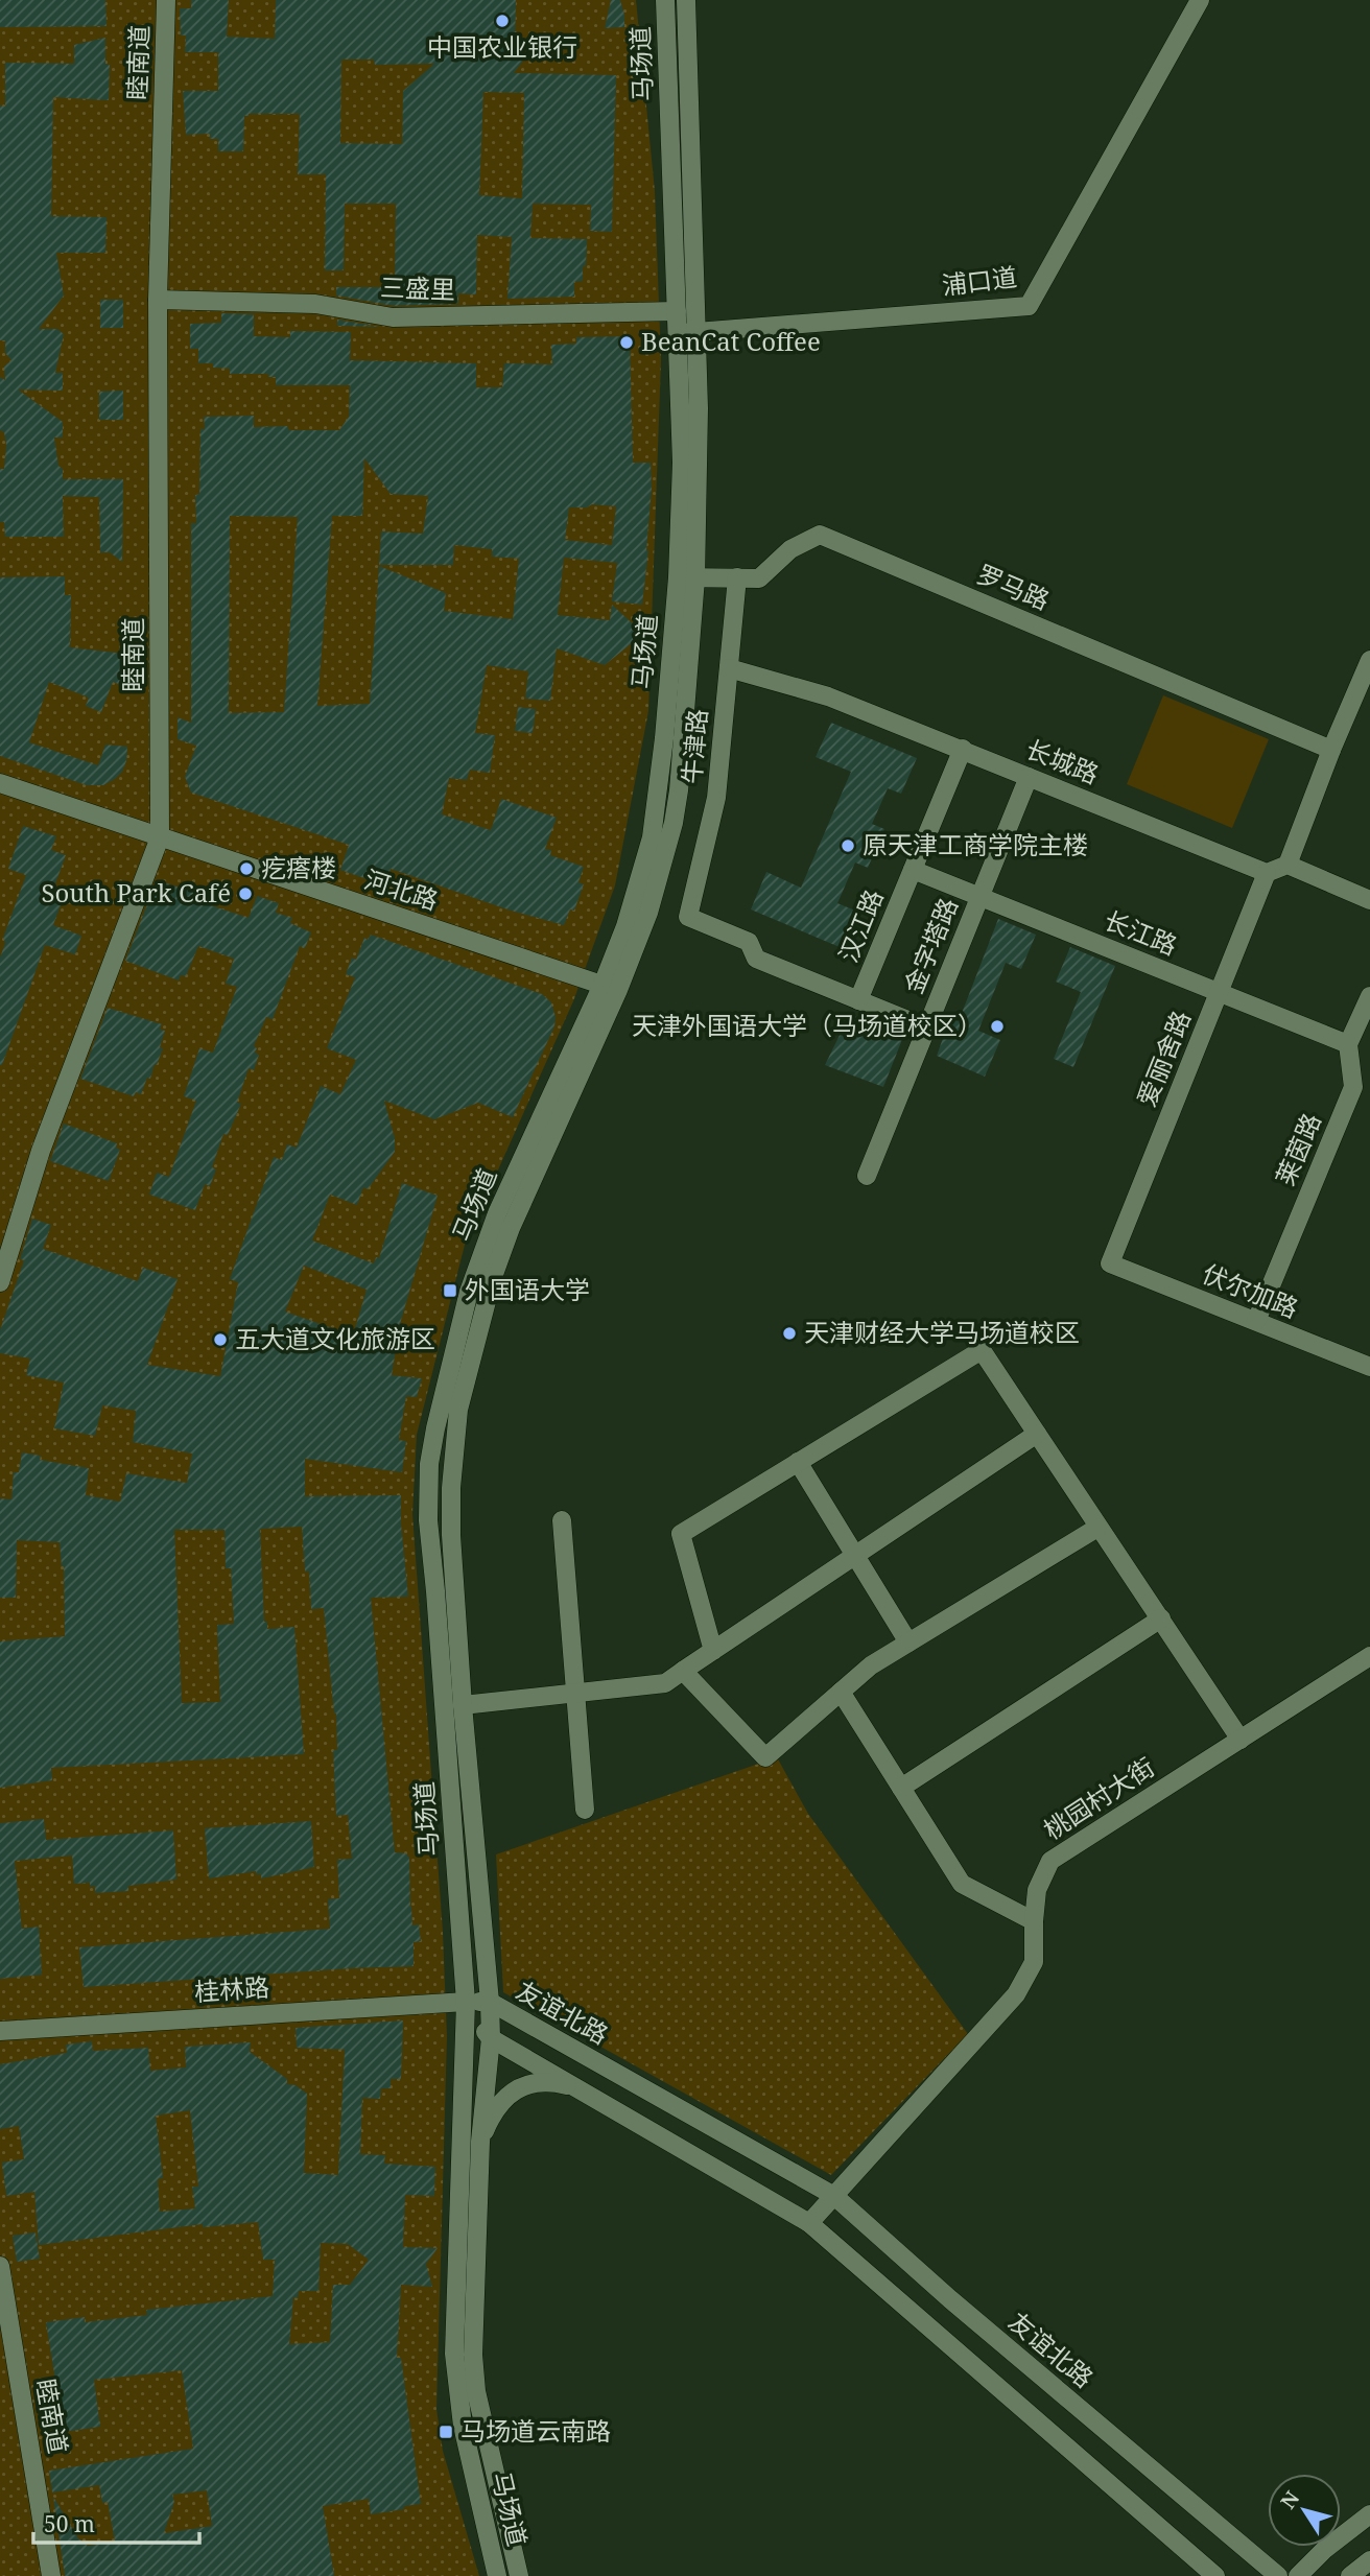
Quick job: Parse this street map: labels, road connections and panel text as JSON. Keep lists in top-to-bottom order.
{
  "streets": {
    "street": [
      "睦南道",
      "马场道",
      "浦口道",
      "三盛里",
      "罗马路",
      "牛津路",
      "长城路",
      "河北路",
      "汉江路",
      "长江路",
      "金字塔路",
      "爱丽舍路",
      "莱茵路",
      "伏尔加路",
      "桃园村大街",
      "桂林路",
      "友谊北路"
    ]
  },
  "crossings": [
    ["睦南道", "三盛里"],
    ["睦南道", "河北路"],
    ["马场道", "浦口道"],
    ["马场道", "三盛里"],
    ["马场道", "罗马路"],
    ["马场道", "河北路"],
    ["马场道", "桂林路"],
    ["马场道", "友谊北路"],
    ["罗马路", "牛津路"],
    ["牛津路", "长城路"],
    ["牛津路", "汉江路"],
    ["长城路", "汉江路"],
    ["长城路", "金字塔路"],
    ["长城路", "爱丽舍路"],
    ["汉江路", "长江路"],
    ["长江路", "金字塔路"],
    ["长江路", "爱丽舍路"],
    ["长江路", "莱茵路"],
    ["爱丽舍路", "伏尔加路"],
    ["莱茵路", "伏尔加路"],
    ["桃园村大街", "友谊北路"],
    ["桂林路", "友谊北路"]
  ],
  "places": {
    "other": [
      "中国农业银行",
      "BeanCat Coffee",
      "原天津工商学院主楼",
      "疙瘩楼",
      "South Park Café",
      "天津外国语大学（马场道校区）",
      "天津财经大学马场道校区",
      "五大道文化旅游区"
    ],
    "transit": ["外国语大学", "马场道云南路"]
  },
  "scale_bar": "50 m",
  "north": "top left"
}
